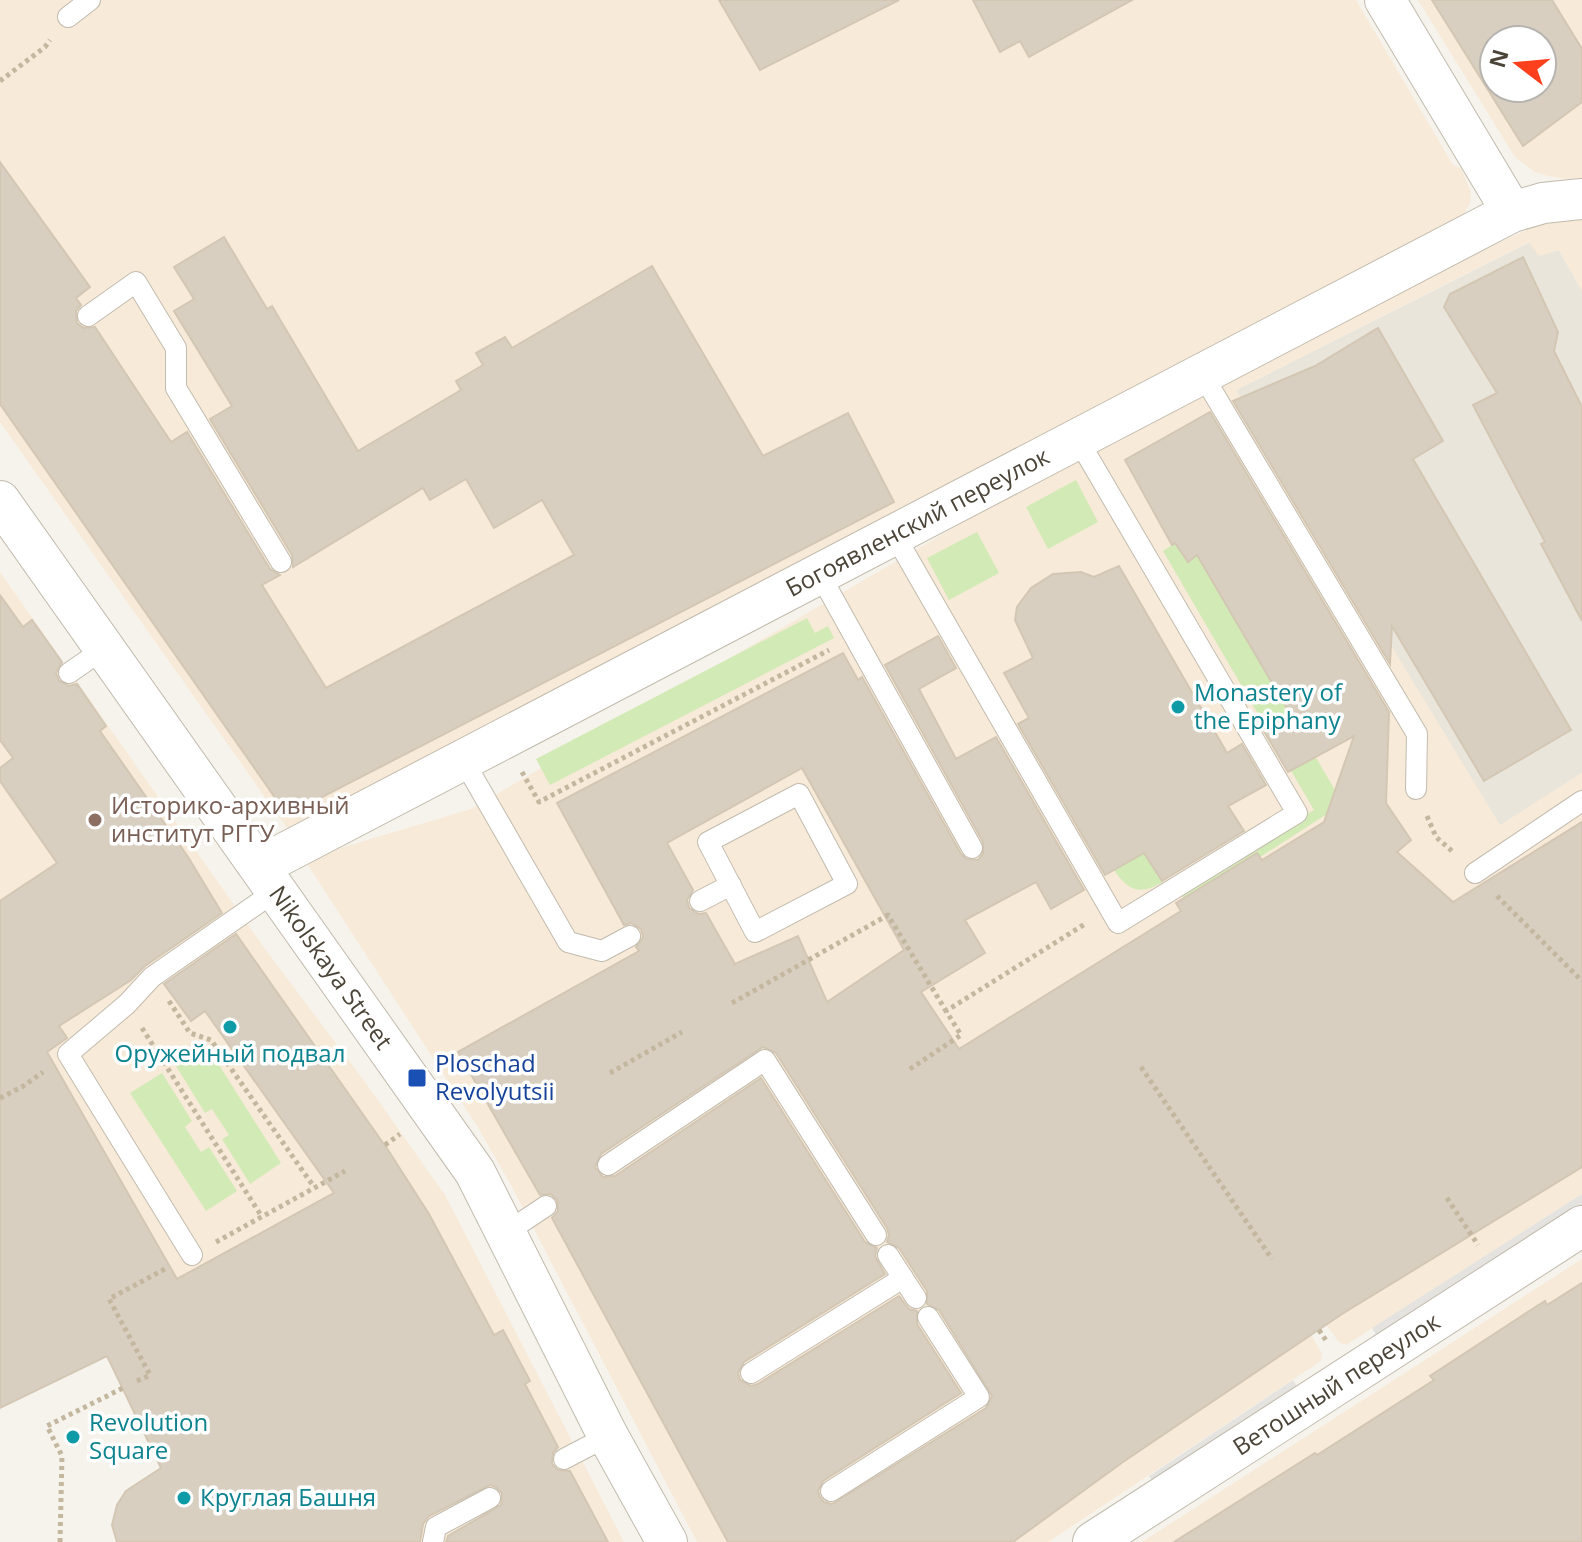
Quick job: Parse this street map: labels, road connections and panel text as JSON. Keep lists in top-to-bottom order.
{
  "streets": {
    "street": ["Богоявленский переулок", "Nikolskaya Street", "Ветошный переулок"]
  },
  "crossings": [
    ["Богоявленский переулок", "Nikolskaya Street"]
  ],
  "places": {
    "other": [
      "Monastery of the Epiphany",
      "Историко-архивный институт РГГУ",
      "Оружейный подвал",
      "Revolution Square",
      "Круглая Башня"
    ],
    "transit": ["Ploschad Revolyutsii"]
  },
  "north": "left"
}
